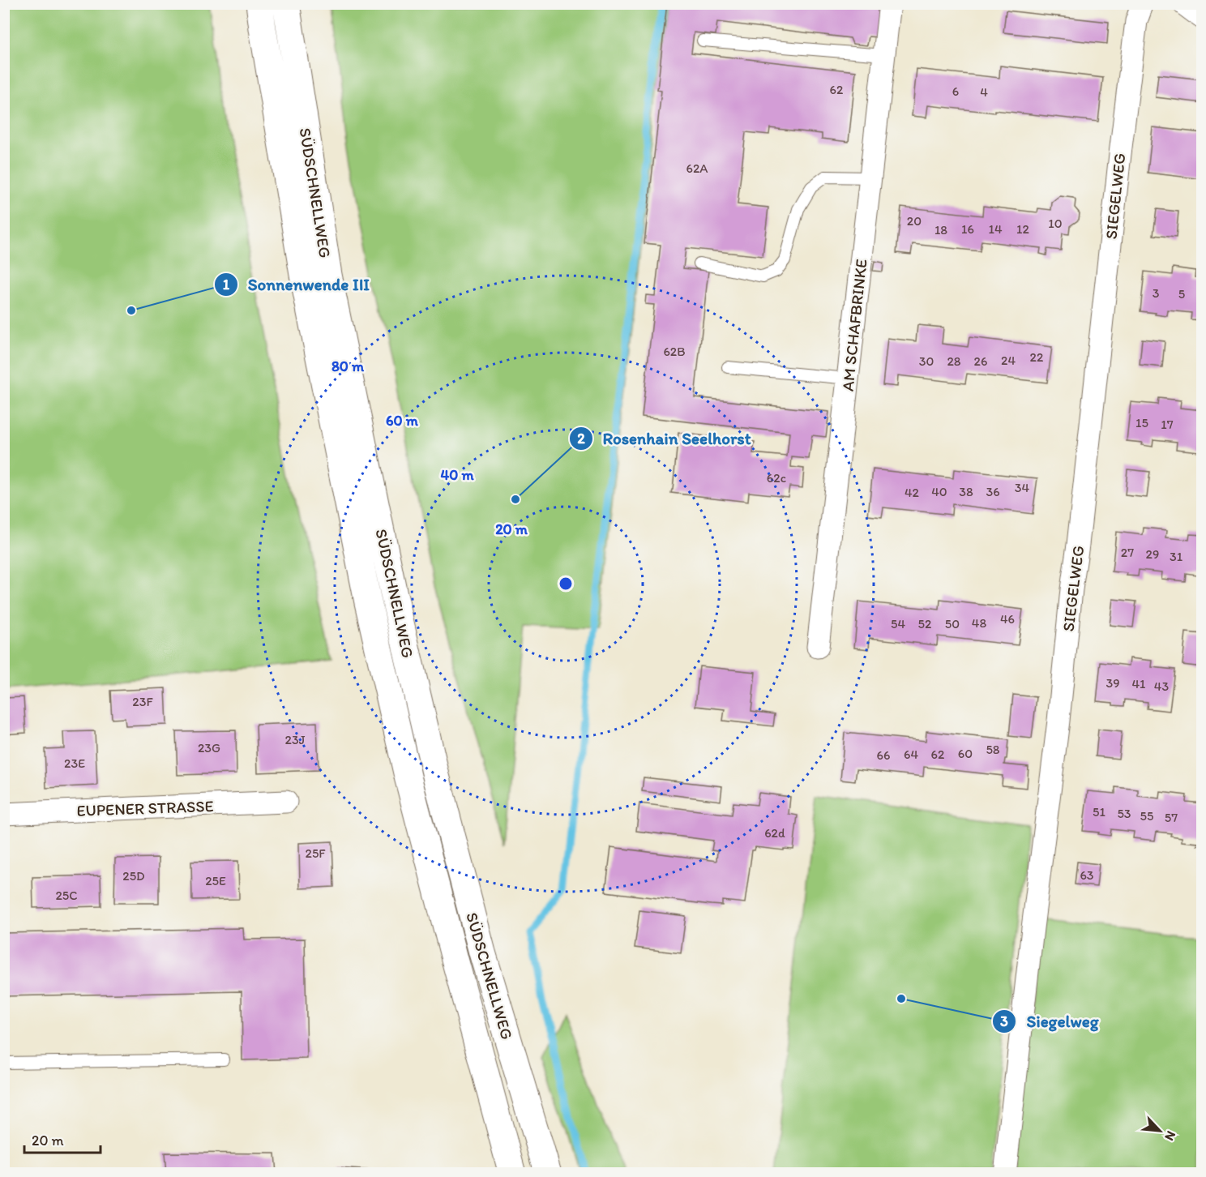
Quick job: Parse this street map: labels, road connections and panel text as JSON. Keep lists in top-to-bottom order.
{
  "streets": {
    "main road": ["SÜDSCHNELLWEG"],
    "street": ["SIEGELWEG", "AM SCHAFBRINKE", "EUPENER STRASSE"]
  },
  "places": ["Sonnenwende III", "Rosenhain Seelhorst", "Siegelweg"],
  "house_numbers": [
    "62",
    "6",
    "4",
    "62A",
    "20",
    "10",
    "16",
    "14",
    "12",
    "18",
    "3",
    "5",
    "62B",
    "22",
    "24",
    "30",
    "28",
    "26",
    "15",
    "17",
    "62c",
    "34",
    "40",
    "38",
    "36",
    "42",
    "27",
    "29",
    "31",
    "46",
    "48",
    "54",
    "52",
    "50",
    "39",
    "41",
    "43",
    "23F",
    "23J",
    "23G",
    "58",
    "60",
    "64",
    "62",
    "66",
    "23E",
    "51",
    "53",
    "55",
    "57",
    "62d",
    "25F",
    "63",
    "25D",
    "25E",
    "25C"
  ],
  "scale_bar": "20 m",
  "north": "bottom right",
  "rings": [
    "80 m",
    "60 m",
    "40 m",
    "20 m"
  ]
}
